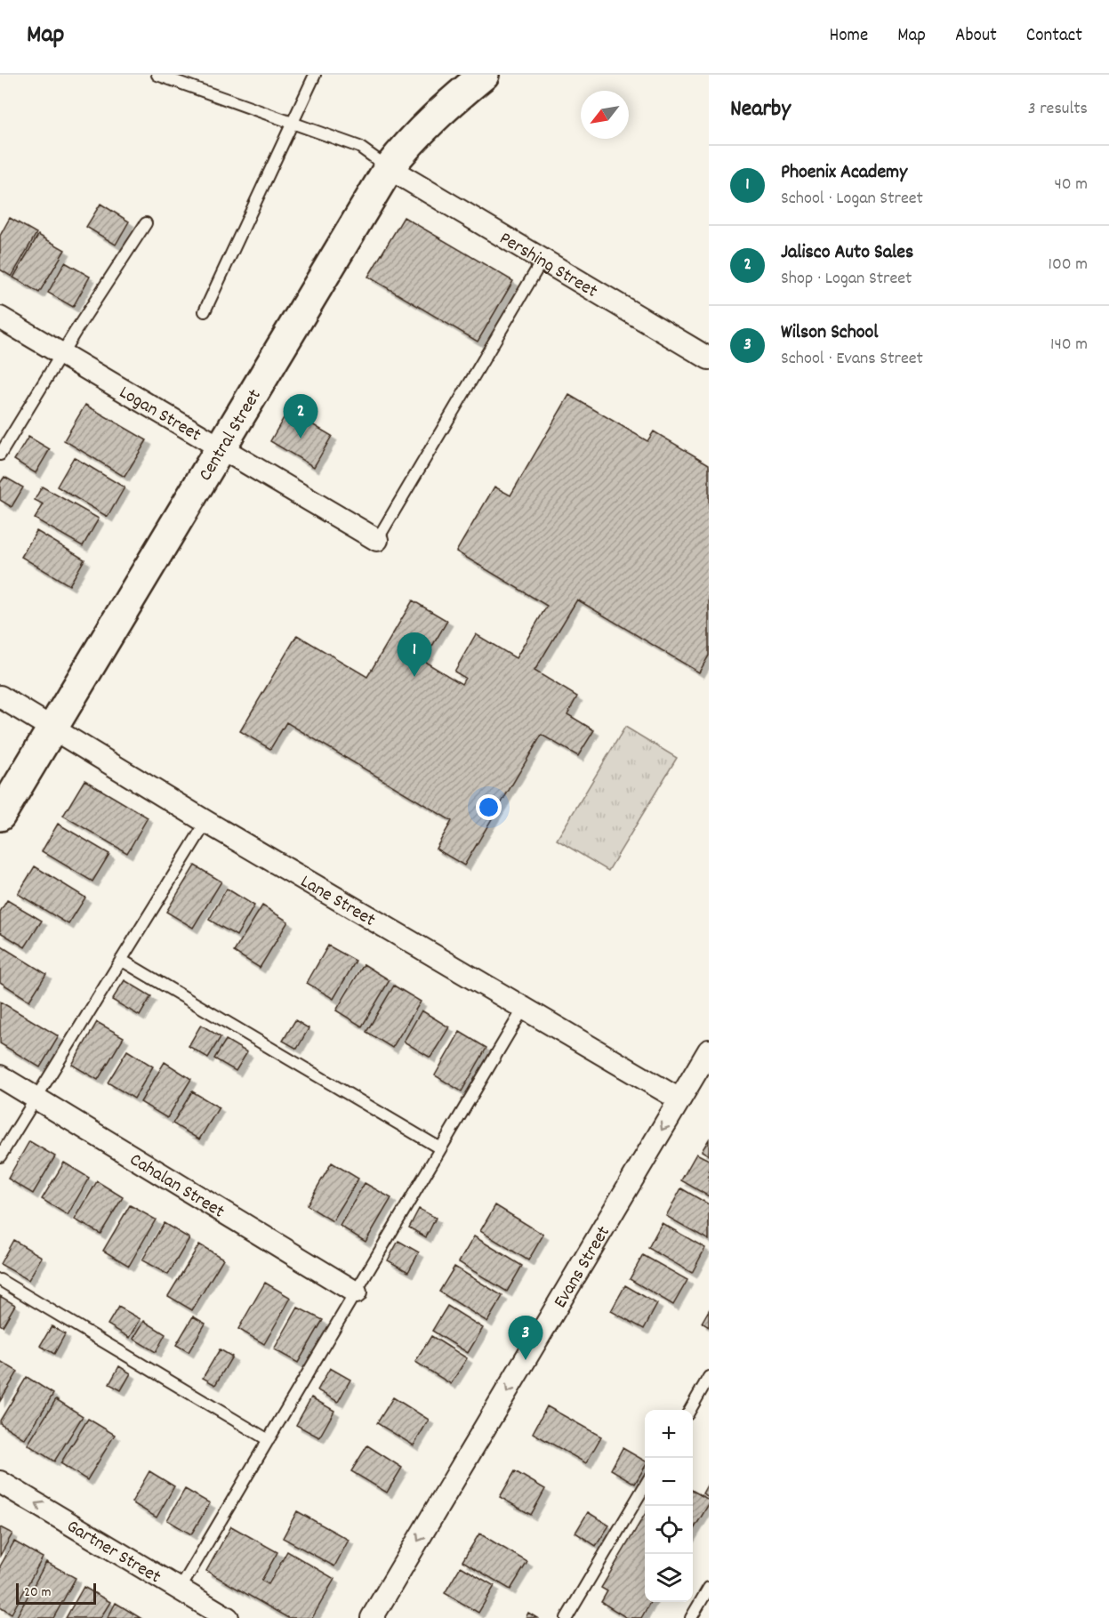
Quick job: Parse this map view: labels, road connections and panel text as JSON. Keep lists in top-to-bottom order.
{
  "streets": {
    "street": [
      "Pershing Street",
      "Logan Street",
      "Central Street",
      "Lane Street",
      "Cahalan Street",
      "Evans Street",
      "Gartner Street"
    ]
  },
  "crossings": [
    ["Pershing Street", "Central Street"],
    ["Logan Street", "Central Street"],
    ["Central Street", "Lane Street"],
    ["Lane Street", "Evans Street"]
  ],
  "one_way": ["Evans Street", "Gartner Street"],
  "scale_bar": "20 m",
  "north": "bottom left",
  "page": {
    "header": "Map",
    "nav": [
      "Home",
      "Map",
      "About",
      "Contact"
    ],
    "heading": ["Nearby", "3 results"],
    "list": [
      {
        "mark": "1",
        "name": "Phoenix Academy",
        "note": "School · Logan Street",
        "value": "40 m"
      },
      {
        "mark": "2",
        "name": "Jalisco Auto Sales",
        "note": "Shop · Logan Street",
        "value": "100 m"
      },
      {
        "mark": "3",
        "name": "Wilson School",
        "note": "School · Evans Street",
        "value": "140 m"
      }
    ],
    "pins": ["2", "1", "3"],
    "map_buttons": ["+", "−"],
    "scale": "20 m"
  }
}
